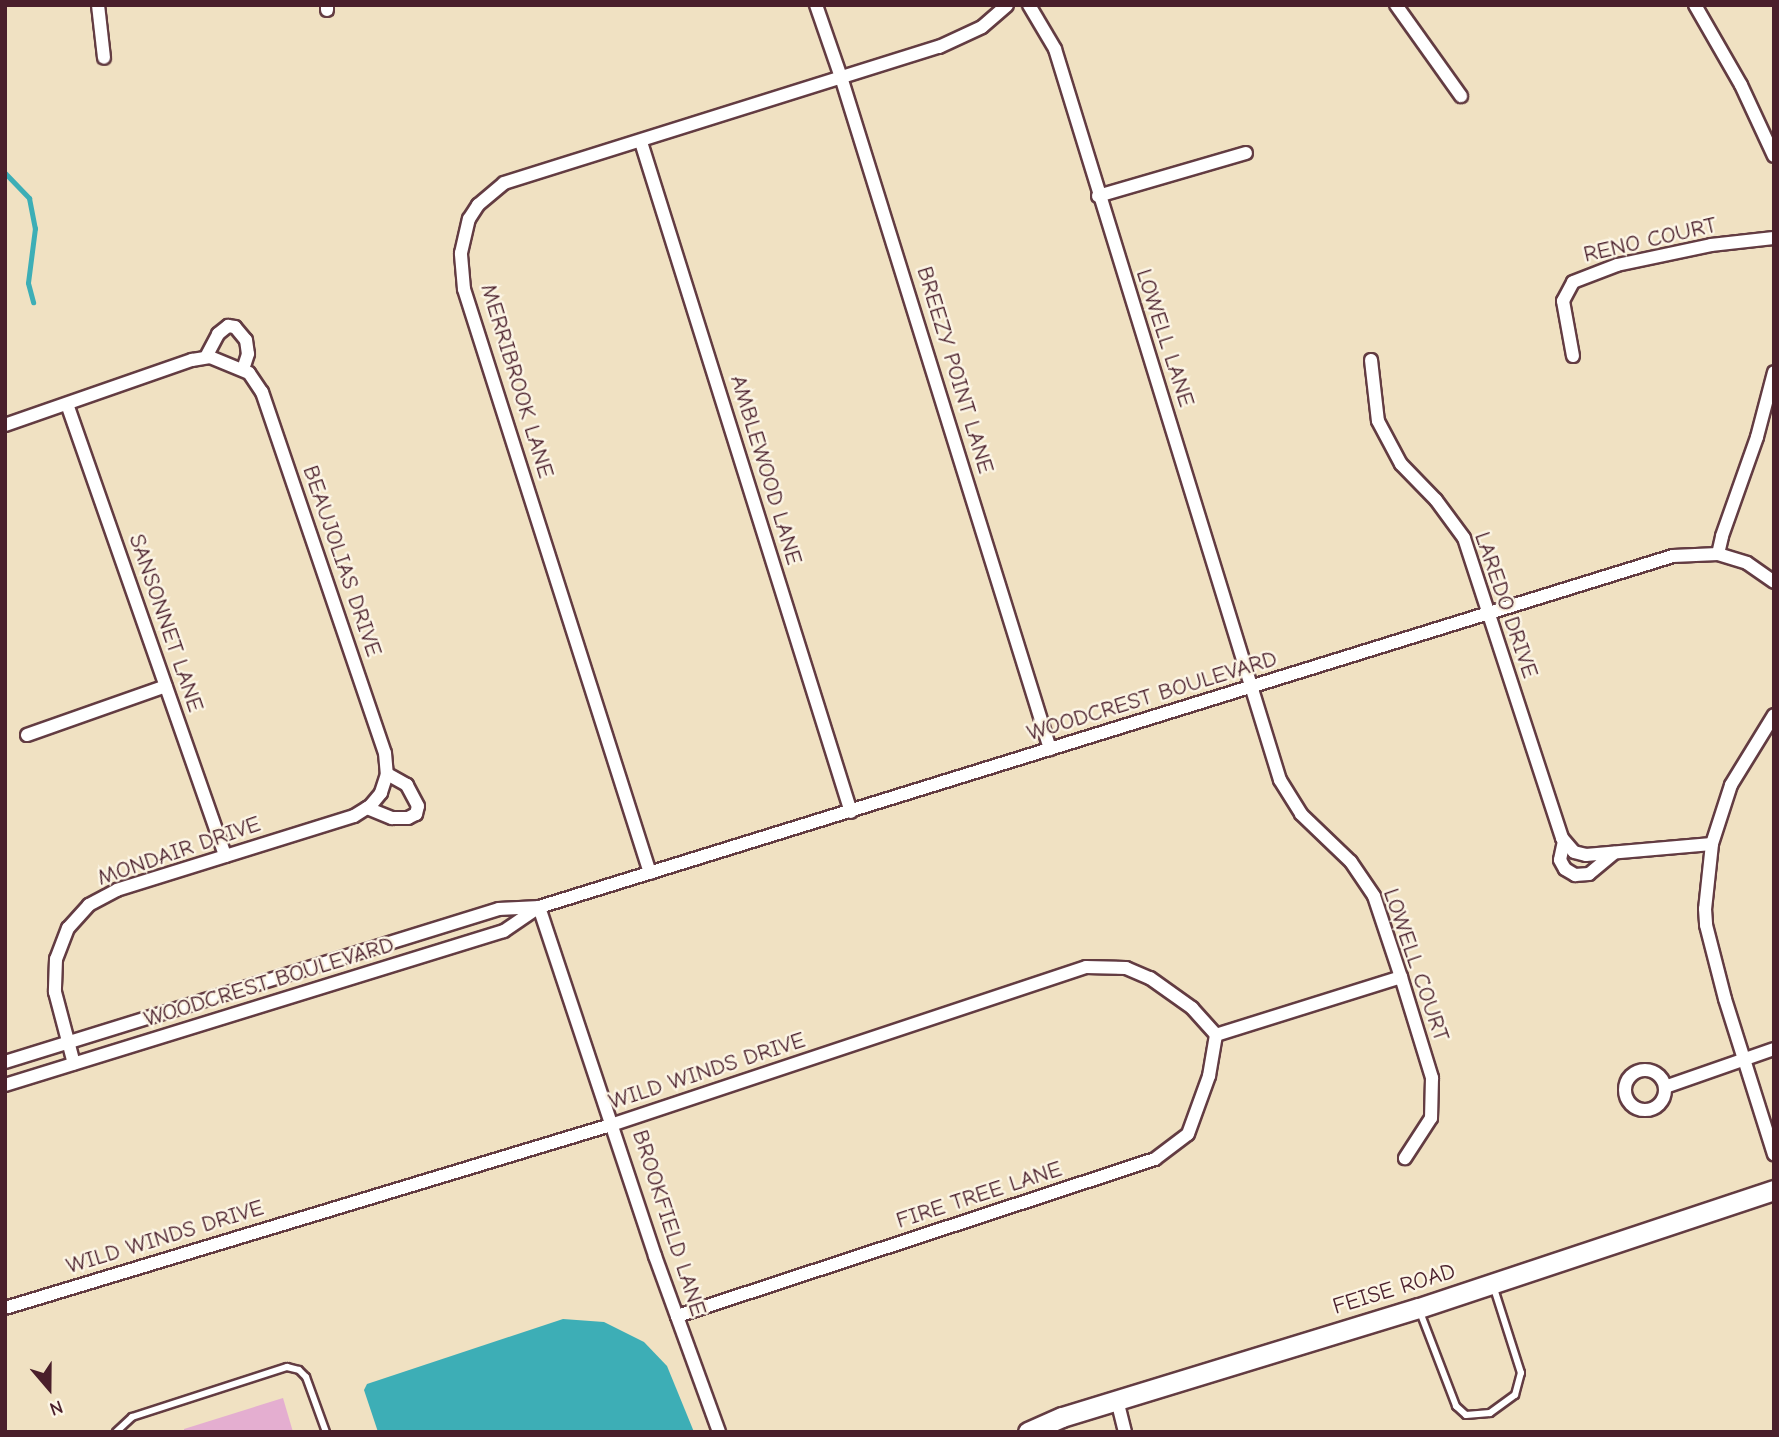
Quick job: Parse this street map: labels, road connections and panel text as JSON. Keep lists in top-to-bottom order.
{
  "streets": {
    "main road": ["FEISE ROAD"],
    "street": [
      "RENO COURT",
      "LOWELL LANE",
      "BREEZY POINT LANE",
      "MERRIBROOK LANE",
      "AMBLEWOOD LANE",
      "BEAUJOLIAS DRIVE",
      "LAREDO DRIVE",
      "SANSONNET LANE",
      "WOODCREST BOULEVARD",
      "MONDAIR DRIVE",
      "LOWELL COURT",
      "WILD WINDS DRIVE",
      "FIRE TREE LANE",
      "BROOKFIELD LANE"
    ]
  },
  "crossings": [
    ["LOWELL LANE", "WOODCREST BOULEVARD"],
    ["LOWELL LANE", "LOWELL COURT"],
    ["BREEZY POINT LANE", "MERRIBROOK LANE"],
    ["BREEZY POINT LANE", "WOODCREST BOULEVARD"],
    ["MERRIBROOK LANE", "AMBLEWOOD LANE"],
    ["MERRIBROOK LANE", "WOODCREST BOULEVARD"],
    ["AMBLEWOOD LANE", "WOODCREST BOULEVARD"],
    ["LAREDO DRIVE", "WOODCREST BOULEVARD"],
    ["SANSONNET LANE", "MONDAIR DRIVE"],
    ["WOODCREST BOULEVARD", "MONDAIR DRIVE"],
    ["WOODCREST BOULEVARD", "LOWELL COURT"],
    ["WOODCREST BOULEVARD", "BROOKFIELD LANE"],
    ["WILD WINDS DRIVE", "FIRE TREE LANE"],
    ["WILD WINDS DRIVE", "BROOKFIELD LANE"],
    ["FIRE TREE LANE", "BROOKFIELD LANE"]
  ],
  "north": "bottom"
}
